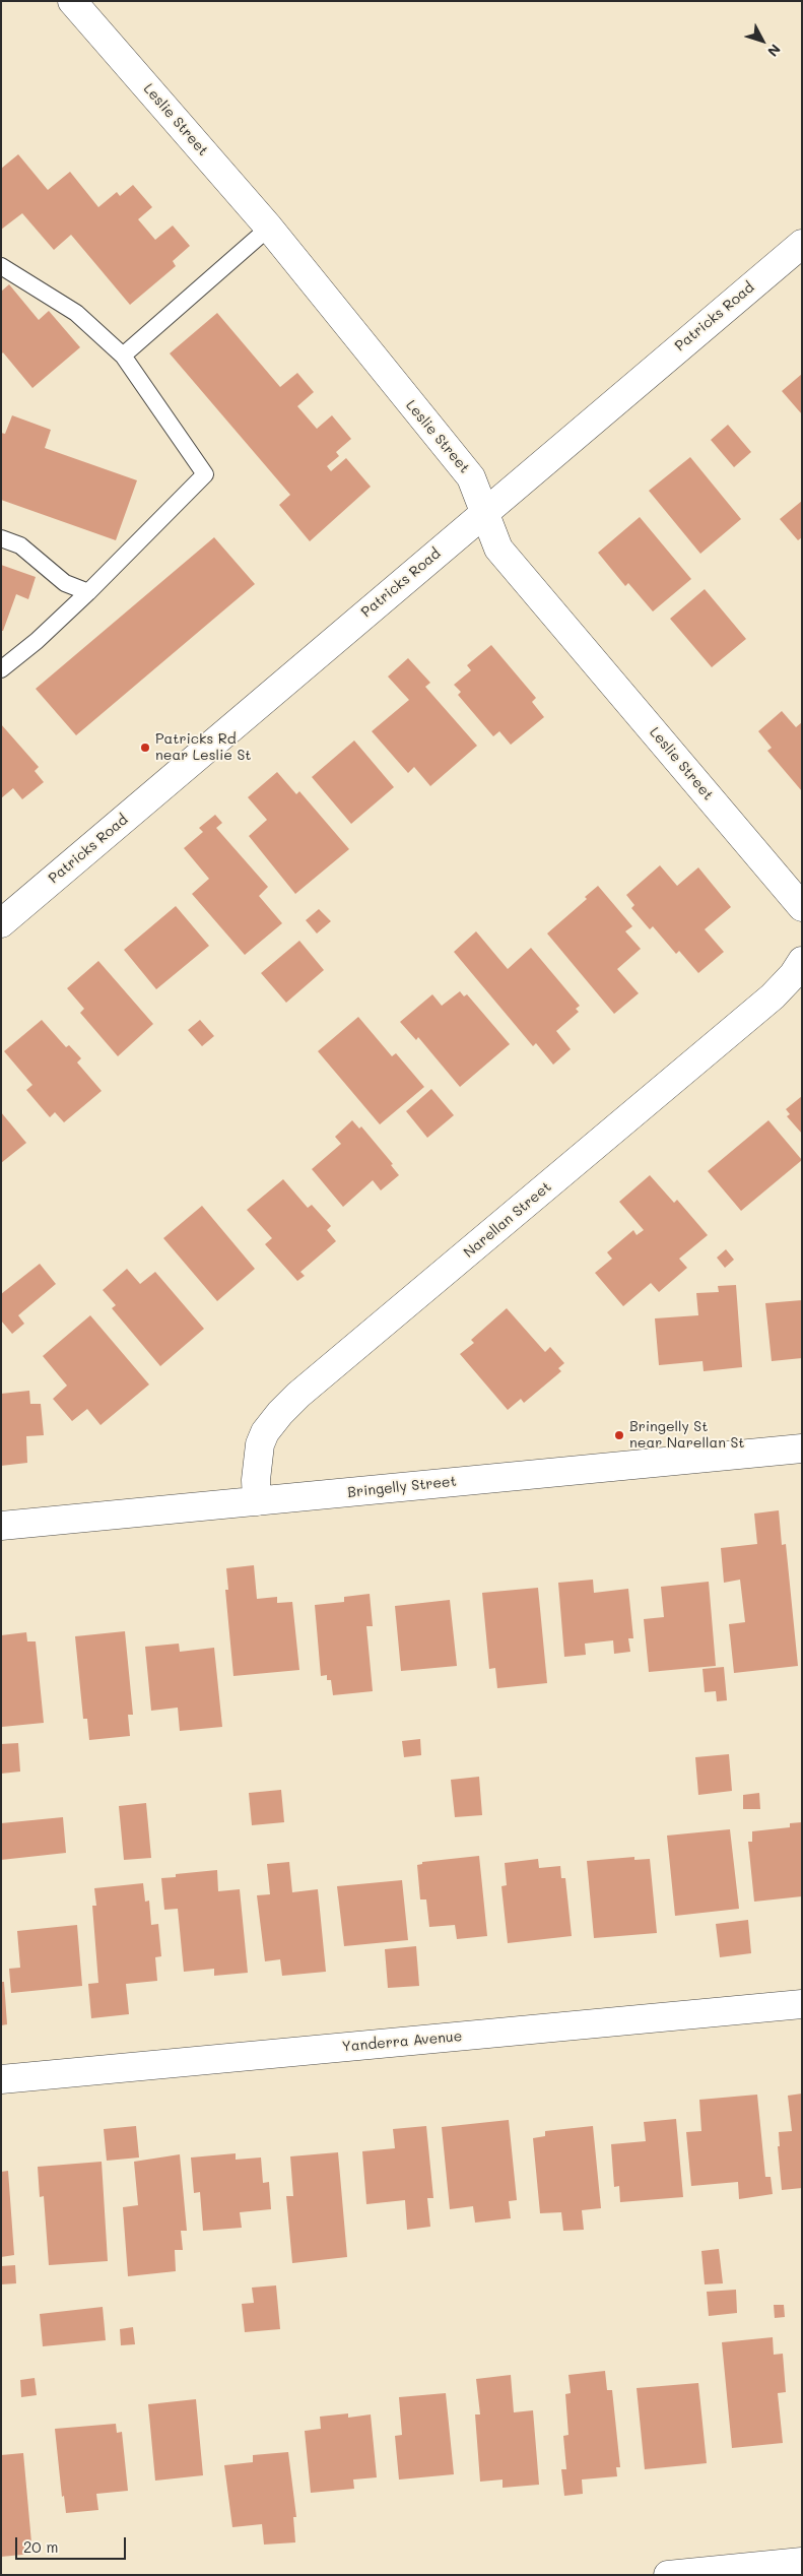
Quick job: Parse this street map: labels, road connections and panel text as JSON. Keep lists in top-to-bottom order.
{
  "streets": {
    "street": [
      "Leslie Street",
      "Patricks Road",
      "Narellan Street",
      "Bringelly Street",
      "Yanderra Avenue"
    ]
  },
  "crossings": [
    ["Leslie Street", "Patricks Road"],
    ["Narellan Street", "Bringelly Street"]
  ],
  "places": ["Patricks Rd near Leslie St", "Bringelly St near Narellan St"],
  "scale_bar": "20 m",
  "north": "bottom right"
}
